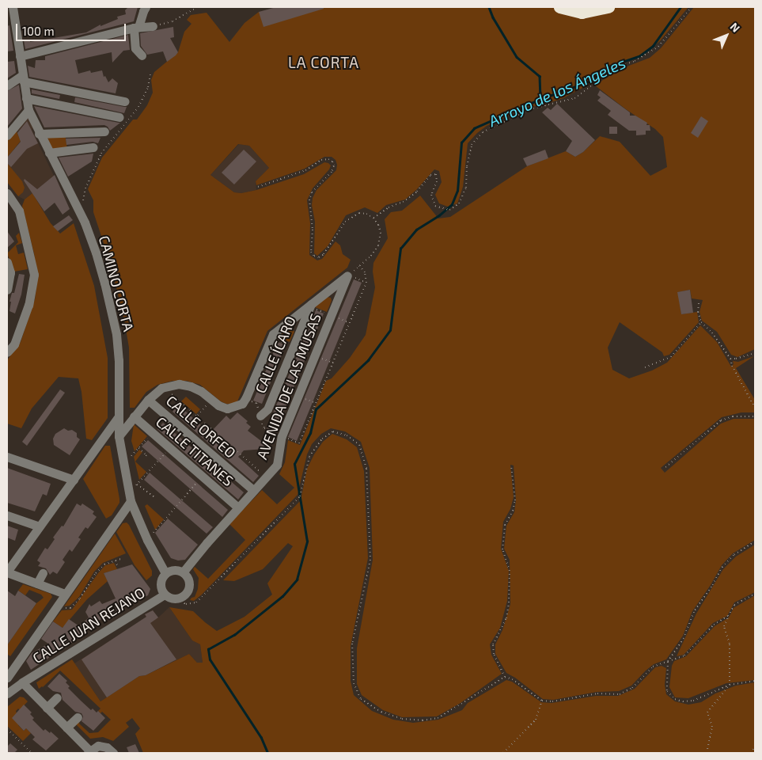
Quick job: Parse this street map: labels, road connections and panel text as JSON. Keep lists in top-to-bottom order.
{
  "streets": {
    "street": [
      "CAMINO CORTA",
      "CALLE ÍCARO",
      "AVENIDA DE LAS MUSAS",
      "CALLE ORFEO",
      "CALLE TITANES",
      "CALLE JUAN REJANO"
    ]
  },
  "crossings": [
    ["CAMINO CORTA", "AVENIDA DE LAS MUSAS"],
    ["CAMINO CORTA", "CALLE JUAN REJANO"],
    ["AVENIDA DE LAS MUSAS", "CALLE ORFEO"],
    ["AVENIDA DE LAS MUSAS", "CALLE TITANES"],
    ["AVENIDA DE LAS MUSAS", "CALLE JUAN REJANO"]
  ],
  "districts": ["LA CORTA"],
  "water": ["Arroyo de los Ángeles"],
  "scale_bar": "100 m",
  "north": "top right"
}
